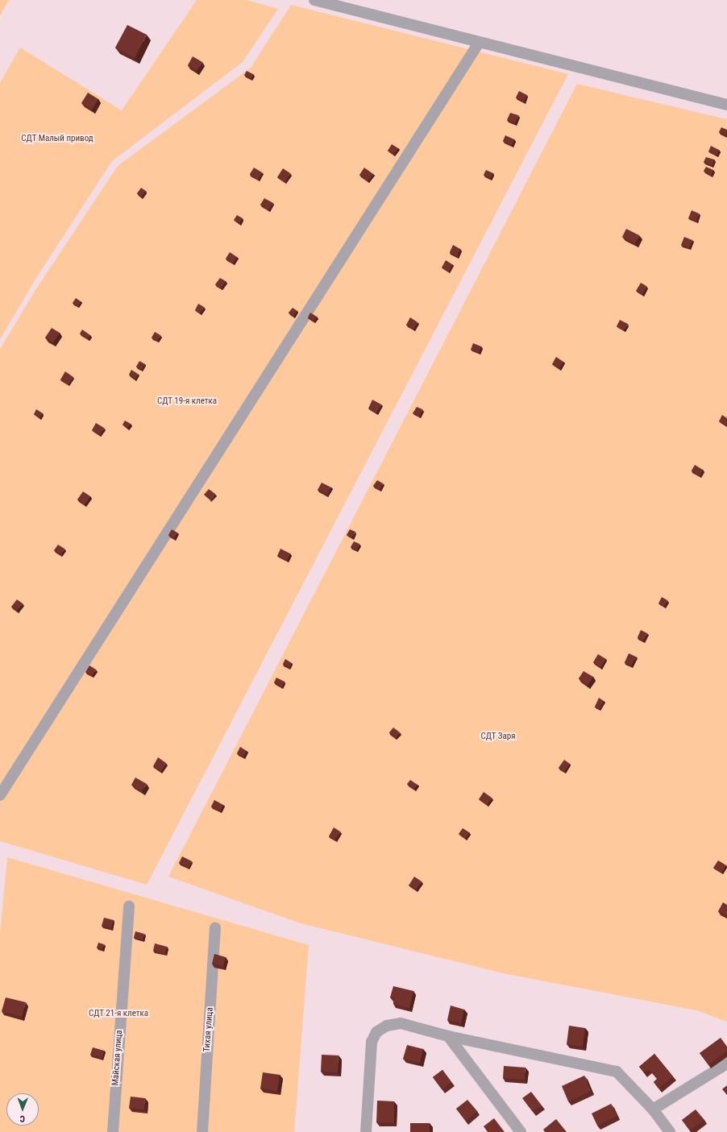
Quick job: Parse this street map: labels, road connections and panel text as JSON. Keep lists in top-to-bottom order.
{
  "streets": {
    "street": ["Тихая улица", "Майская улица"]
  },
  "parks": [
    "СДТ Малый привод",
    "СДТ 19-я клетка",
    "СДТ Заря",
    "СДТ 21-я клетка"
  ],
  "north": "bottom"
}
